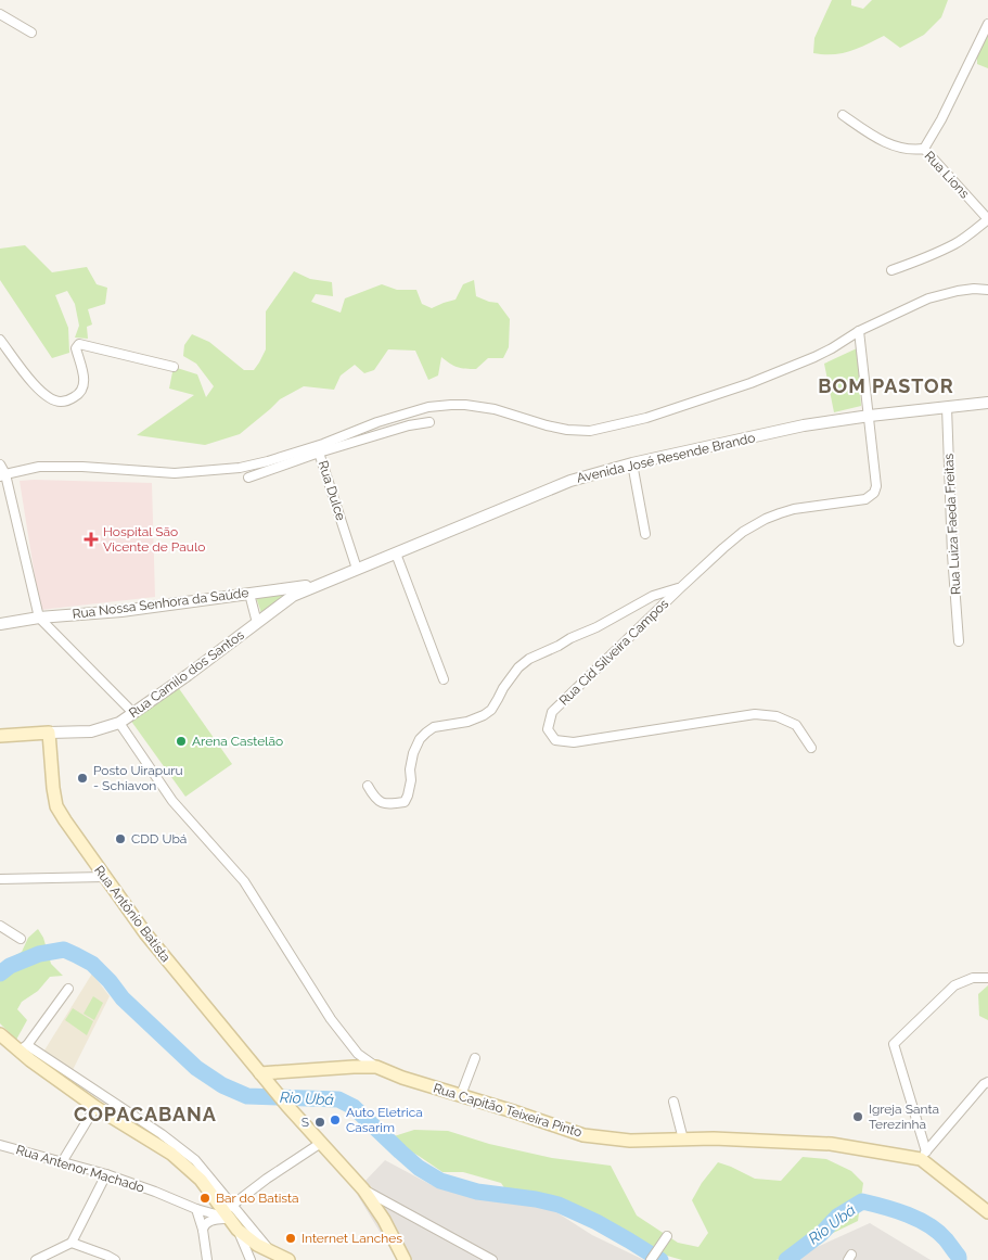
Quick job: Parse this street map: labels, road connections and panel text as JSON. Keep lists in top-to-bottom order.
{
  "streets": {
    "main road": ["Rua Camilo dos Santos", "Rua Antônio Batista", "Rua Capitão Teixeira Pinto"],
    "street": [
      "Rua Lions",
      "Avenida José Resende Brando",
      "Rua Dulce",
      "Rua Luiza Faeda Freitas",
      "Rua Nossa Senhora da Saúde",
      "Rua Cid Silveira Campos",
      "Rua Antenor Machado"
    ]
  },
  "crossings": [
    ["Avenida José Resende Brando", "Rua Dulce"],
    ["Avenida José Resende Brando", "Rua Luiza Faeda Freitas"],
    ["Avenida José Resende Brando", "Rua Cid Silveira Campos"],
    ["Avenida José Resende Brando", "Rua Camilo dos Santos"],
    ["Rua Dulce", "Rua Camilo dos Santos"],
    ["Rua Nossa Senhora da Saúde", "Rua Camilo dos Santos"],
    ["Rua Camilo dos Santos", "Rua Antônio Batista"],
    ["Rua Antônio Batista", "Rua Capitão Teixeira Pinto"]
  ],
  "districts": ["BOM PASTOR", "COPACABANA"],
  "water": ["Rio Ubá"],
  "places": {
    "health": ["Hospital São Vicente de Paulo"],
    "other": [
      "Arena Castelão",
      "Posto Uirapuru - Schiavon",
      "CDD Ubá",
      "Igreja Santa Terezinha",
      "Auto Eletrica Casarim",
      "S",
      "Bar do Batista",
      "Internet Lanches"
    ]
  }
}
